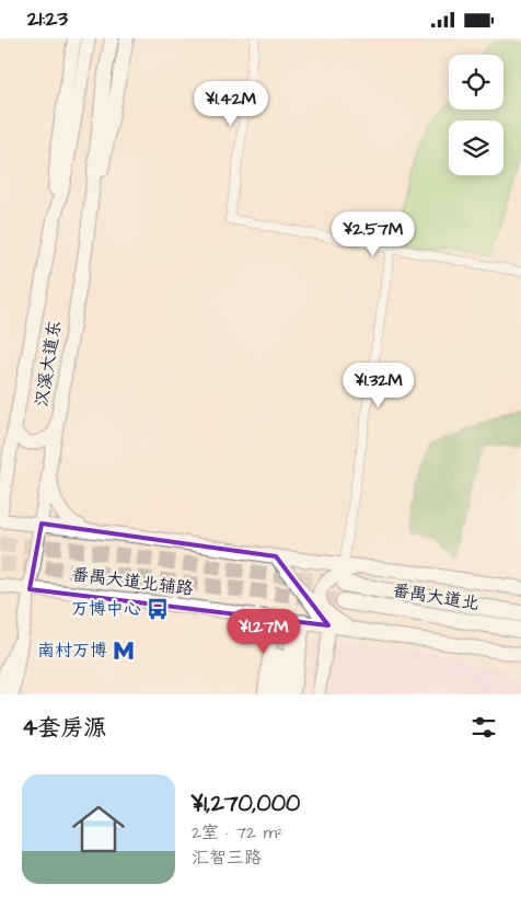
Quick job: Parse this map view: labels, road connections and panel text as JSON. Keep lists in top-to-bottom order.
{
  "streets": {
    "highway": ["番禺大道北"],
    "main road": ["汉溪大道东", "番禺大道北辅路"]
  },
  "crossings": [
    ["汉溪大道东", "番禺大道北辅路"]
  ],
  "places": {
    "bus stop": ["万博中心"],
    "metro station": ["南村万博"]
  },
  "page": {
    "status": "21:23",
    "price": [
      "¥1.42M",
      "¥2.57M",
      "¥1.32M",
      "¥1.27M"
    ],
    "heading": "4套房源",
    "list": [
      {
        "name": "¥1,270,000",
        "note": "2室 · 72 m² · 汇智三路"
      }
    ]
  }
}
